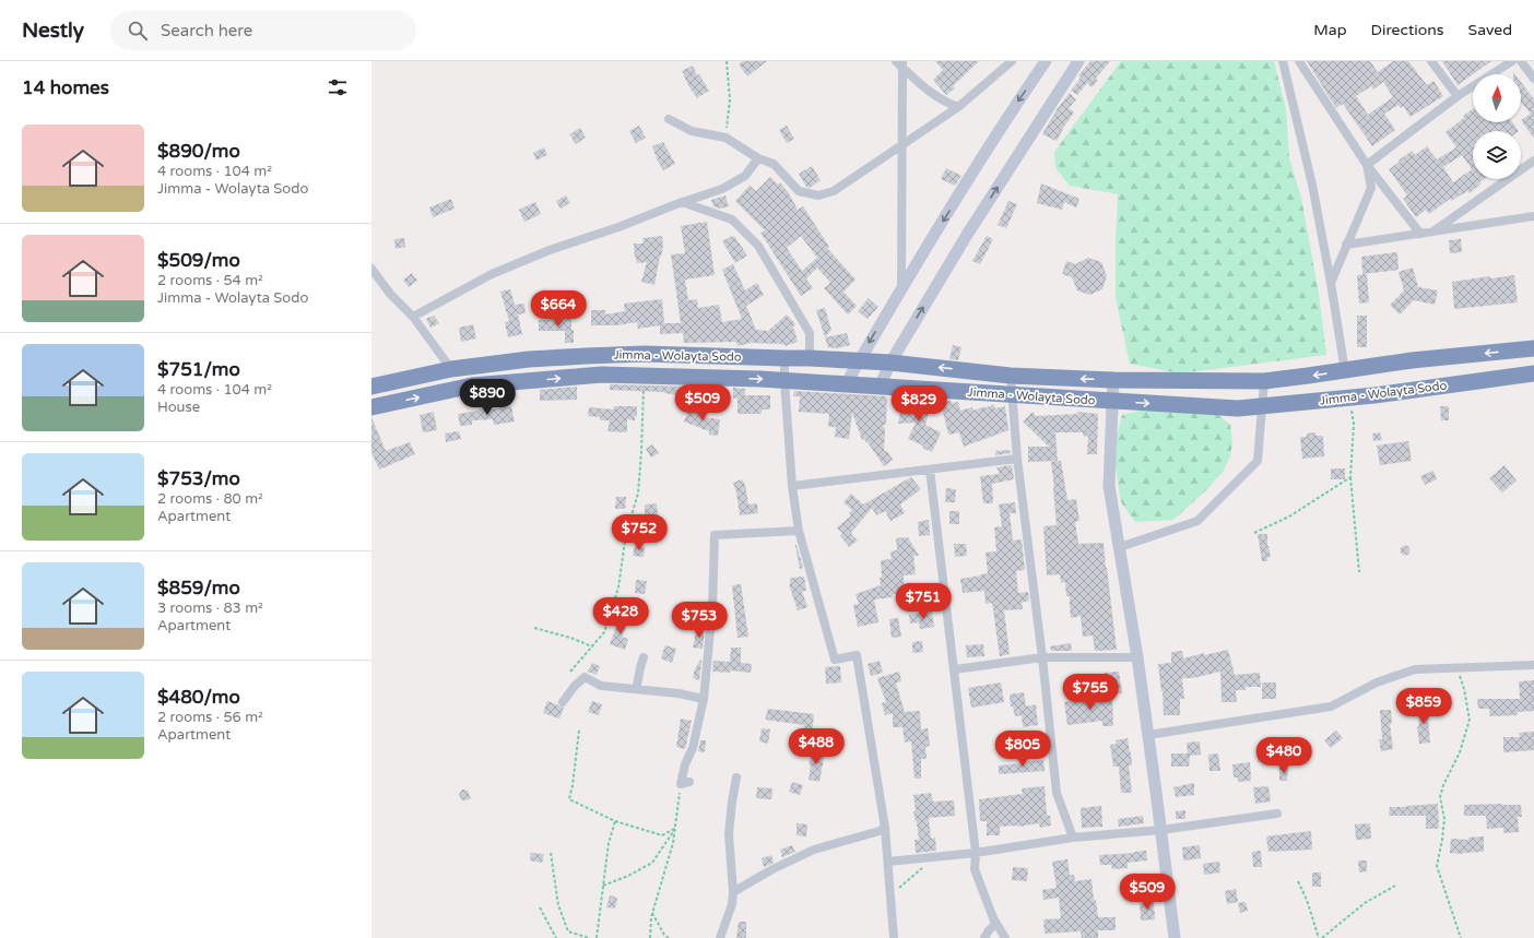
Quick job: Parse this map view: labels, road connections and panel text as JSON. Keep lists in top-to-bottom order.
{
  "streets": {
    "highway": ["Jimma - Wolayta Sodo"]
  },
  "north": "top",
  "page": {
    "header": "Nestly",
    "search": "Search here",
    "nav": ["Map", "Directions", "Saved"],
    "heading": "14 homes",
    "list": [
      {
        "name": "$890/mo",
        "note": "4 rooms · 104 m² · Jimma - Wolayta Sodo"
      },
      {
        "name": "$509/mo",
        "note": "2 rooms · 54 m² · Jimma - Wolayta Sodo"
      },
      {
        "name": "$751/mo",
        "note": "4 rooms · 104 m² · House"
      },
      {
        "name": "$753/mo",
        "note": "2 rooms · 80 m² · Apartment"
      },
      {
        "name": "$859/mo",
        "note": "3 rooms · 83 m² · Apartment"
      },
      {
        "name": "$480/mo",
        "note": "2 rooms · 56 m² · Apartment"
      }
    ],
    "price": [
      "$664",
      "$890",
      "$509",
      "$829",
      "$752",
      "$751",
      "$428",
      "$753",
      "$755",
      "$859",
      "$488",
      "$805",
      "$480",
      "$509"
    ]
  }
}
